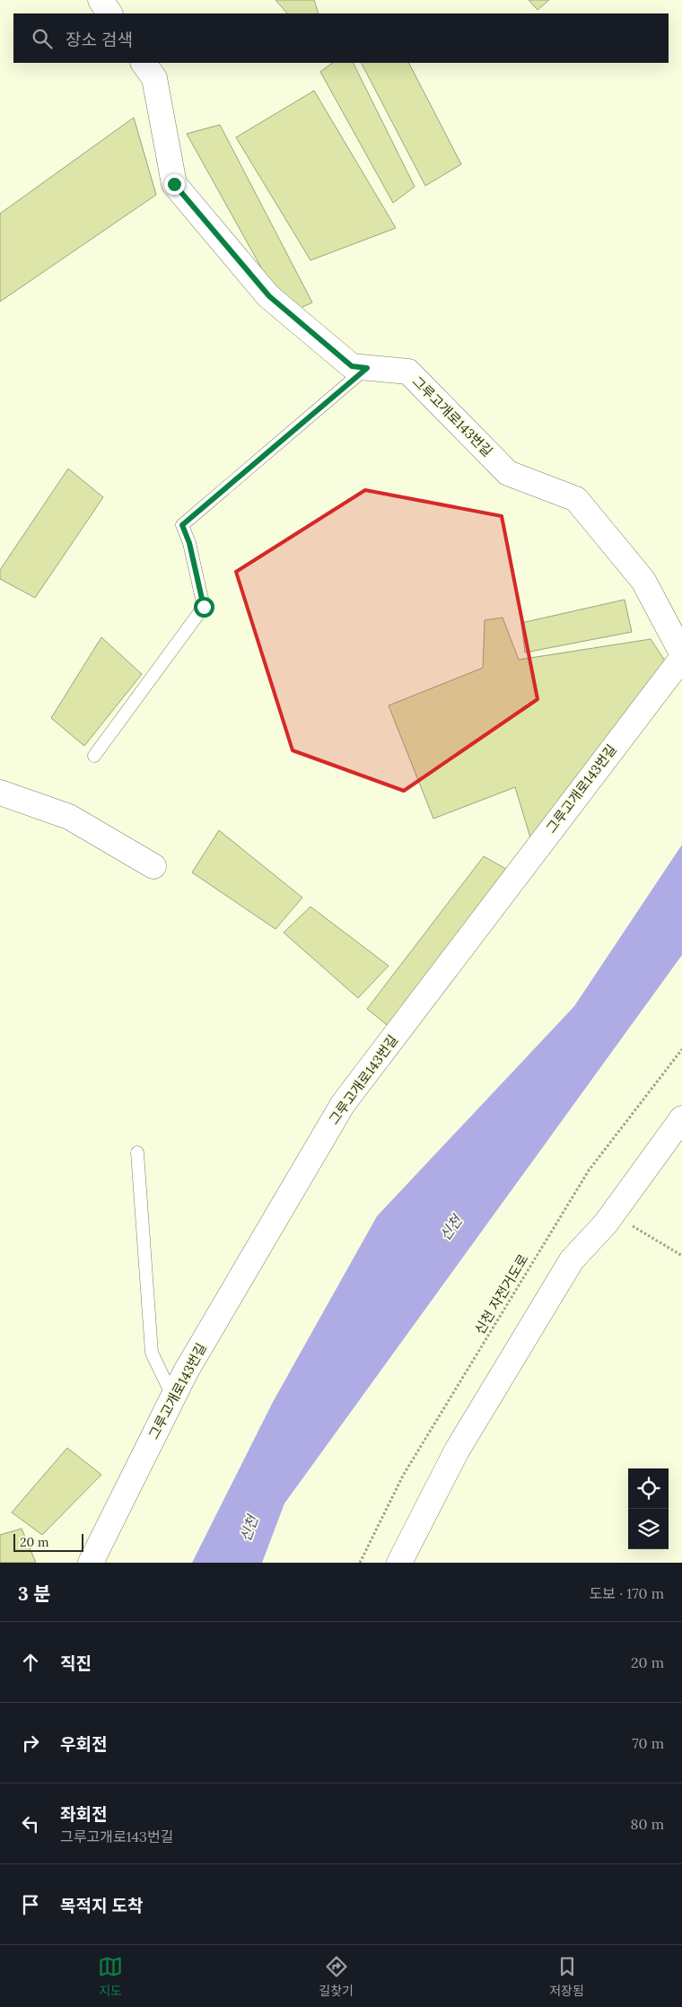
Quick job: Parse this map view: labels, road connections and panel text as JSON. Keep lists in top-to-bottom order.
{
  "streets": {
    "street": ["그루고개로143번길"],
    "path": ["신천 자전거도로"]
  },
  "water": ["신천"],
  "scale_bar": "20 m",
  "page": {
    "search": "장소 검색",
    "scale": "20 m",
    "heading": ["3 분", "도보 · 170 m"],
    "list": [
      ["직진", "20 m"],
      ["우회전", "70 m"],
      ["좌회전", "그루고개로143번길", "80 m"],
      "목적지 도착"
    ],
    "nav": ["지도", "길찾기", "저장됨"]
  }
}
